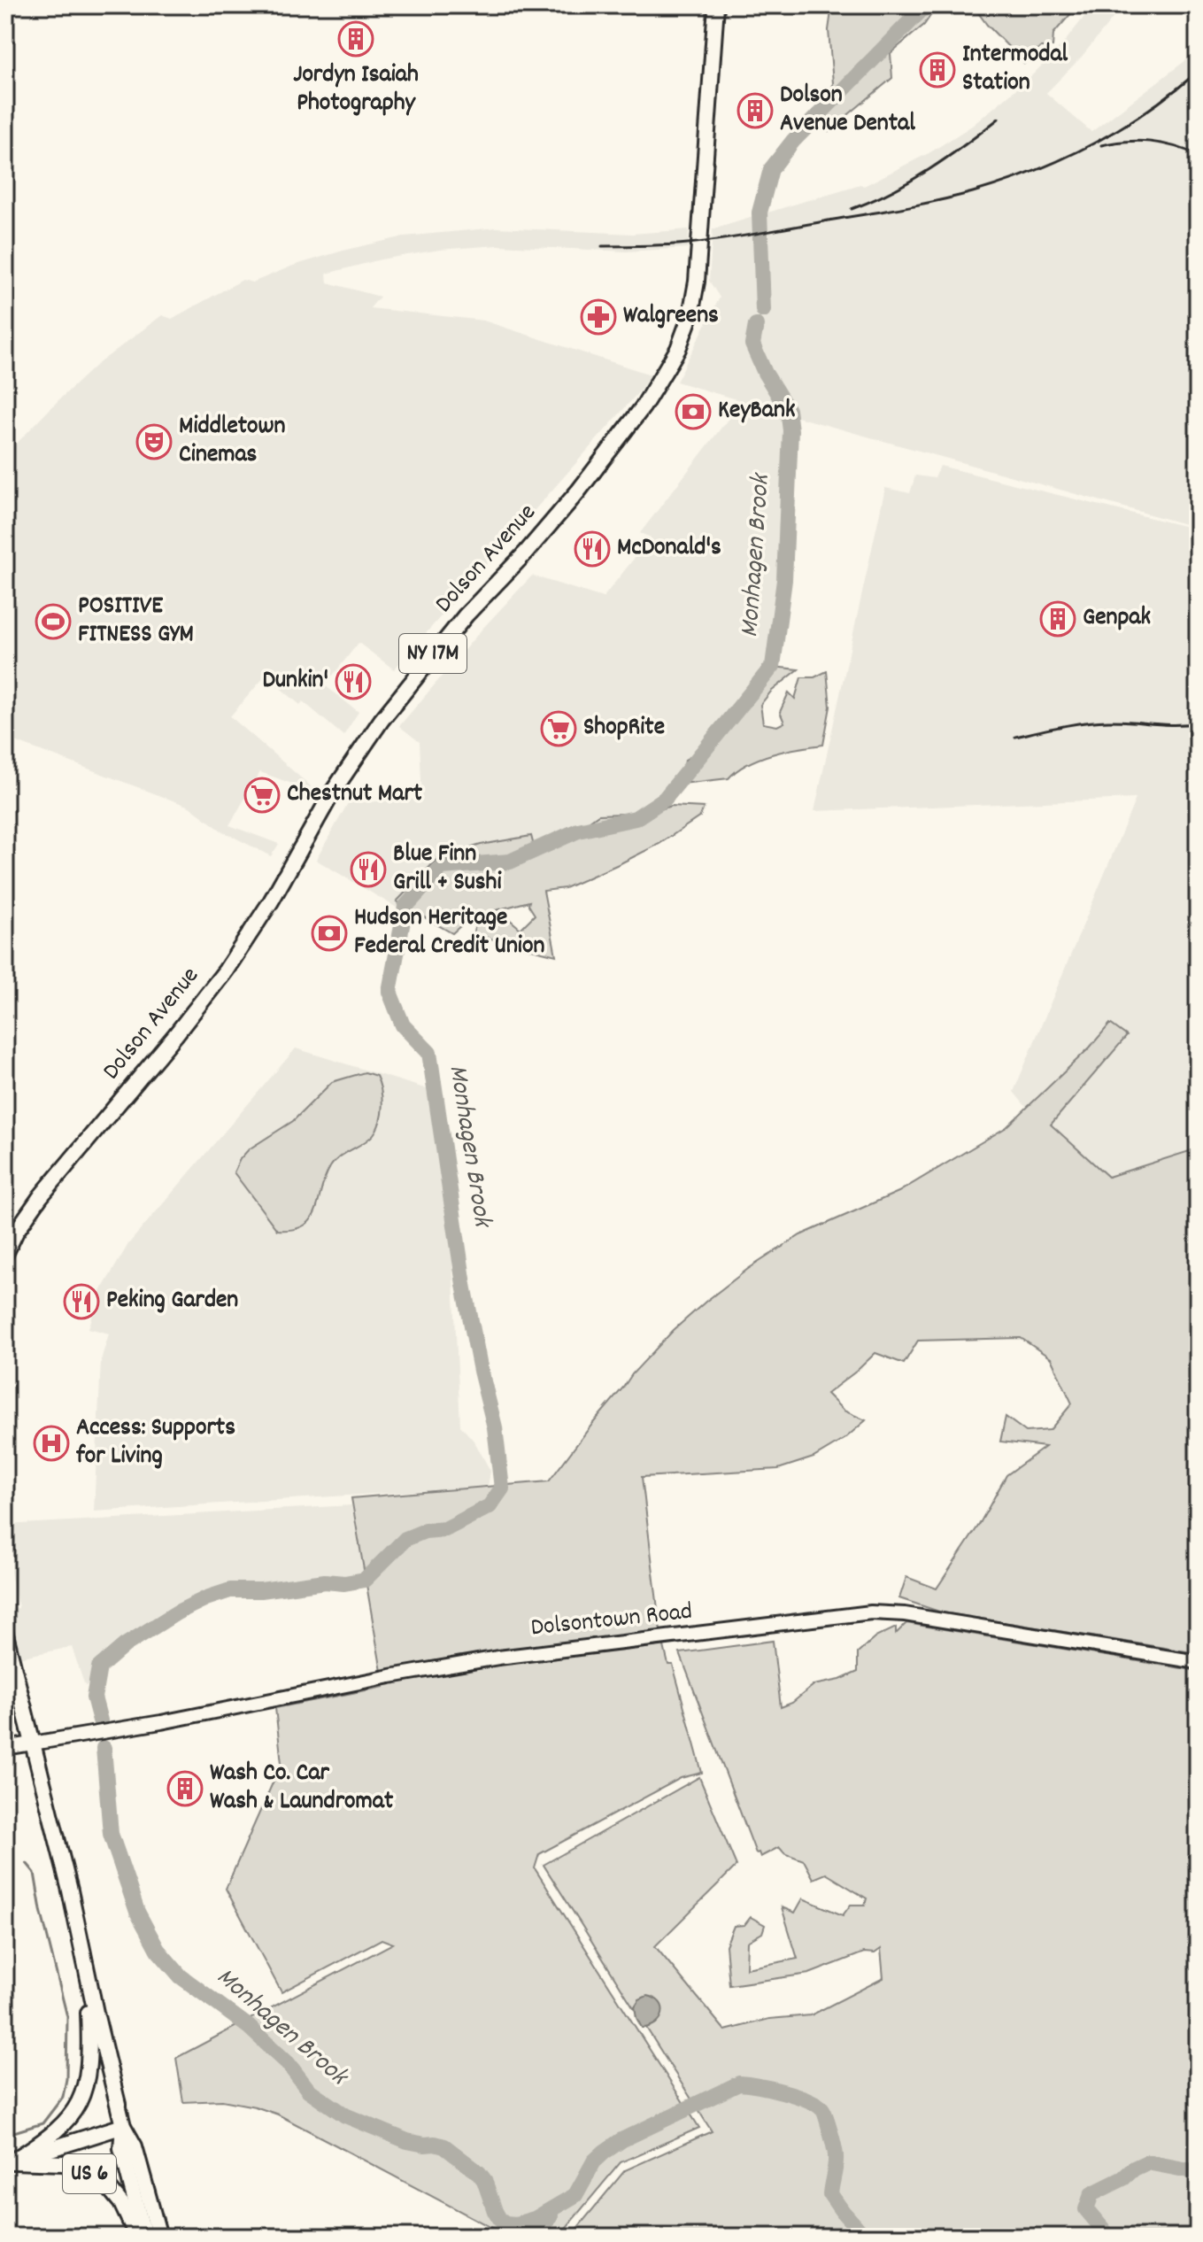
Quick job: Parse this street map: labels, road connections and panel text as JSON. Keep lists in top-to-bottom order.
{
  "streets": {
    "main road": ["Dolson Avenue", "NY 17M", "US 6"],
    "street": ["Dolsontown Road"]
  },
  "water": ["Monhagen Brook"],
  "places": {
    "building": [
      "Jordyn Isaiah Photography",
      "Intermodal Station",
      "Dolson Avenue Dental",
      "Genpak",
      "Wash Co. Car Wash & Laundromat"
    ],
    "pharmacy": ["Walgreens"],
    "bank": ["KeyBank", "Hudson Heritage Federal Credit Union"],
    "theatre": ["Middletown Cinemas"],
    "restaurant": [
      "McDonald's",
      "Dunkin'",
      "Blue Finn Grill + Sushi",
      "Peking Garden"
    ],
    "sports": ["POSITIVE FITNESS GYM"],
    "supermarket": ["ShopRite", "Chestnut Mart"],
    "hospital": ["Access: Supports for Living"]
  }
}
